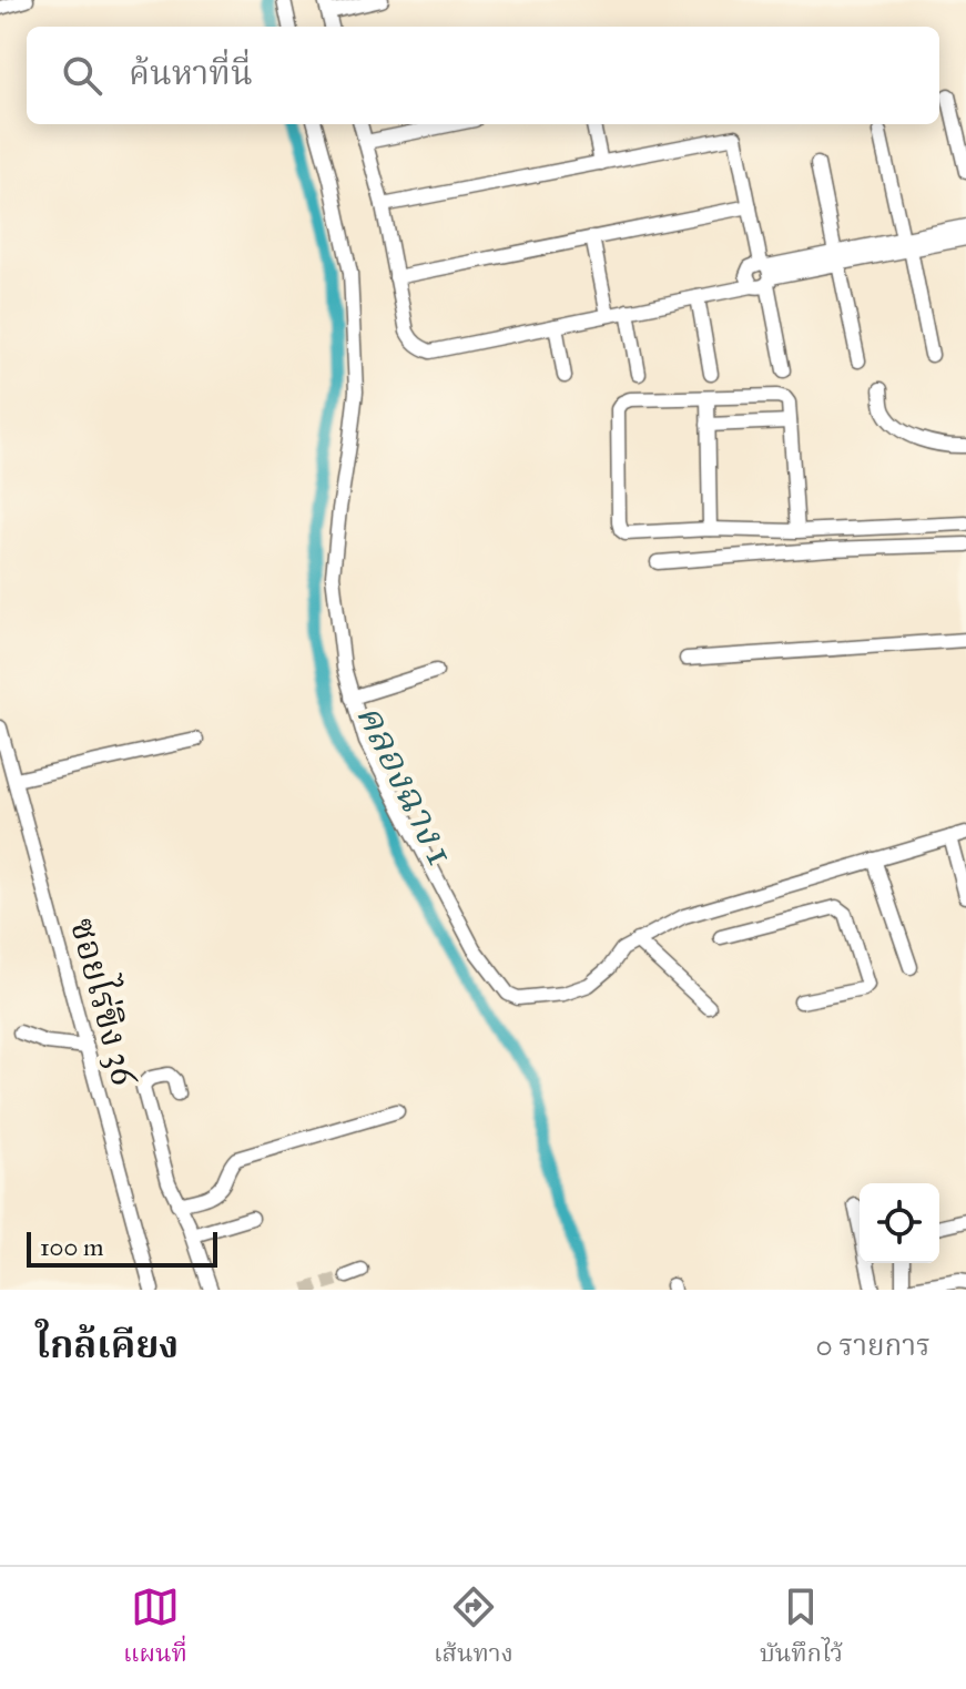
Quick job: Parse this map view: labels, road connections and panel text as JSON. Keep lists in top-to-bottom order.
{
  "streets": {
    "street": ["ซอยไร่ขิง 36"]
  },
  "water": ["คลองฉาง 1"],
  "scale_bar": "100 m",
  "page": {
    "search": "ค้นหาที่นี่",
    "scale": "100 m",
    "heading": ["ใกล้เคียง", "0 รายการ"],
    "nav": ["แผนที่", "เส้นทาง", "บันทึกไว้"]
  }
}
